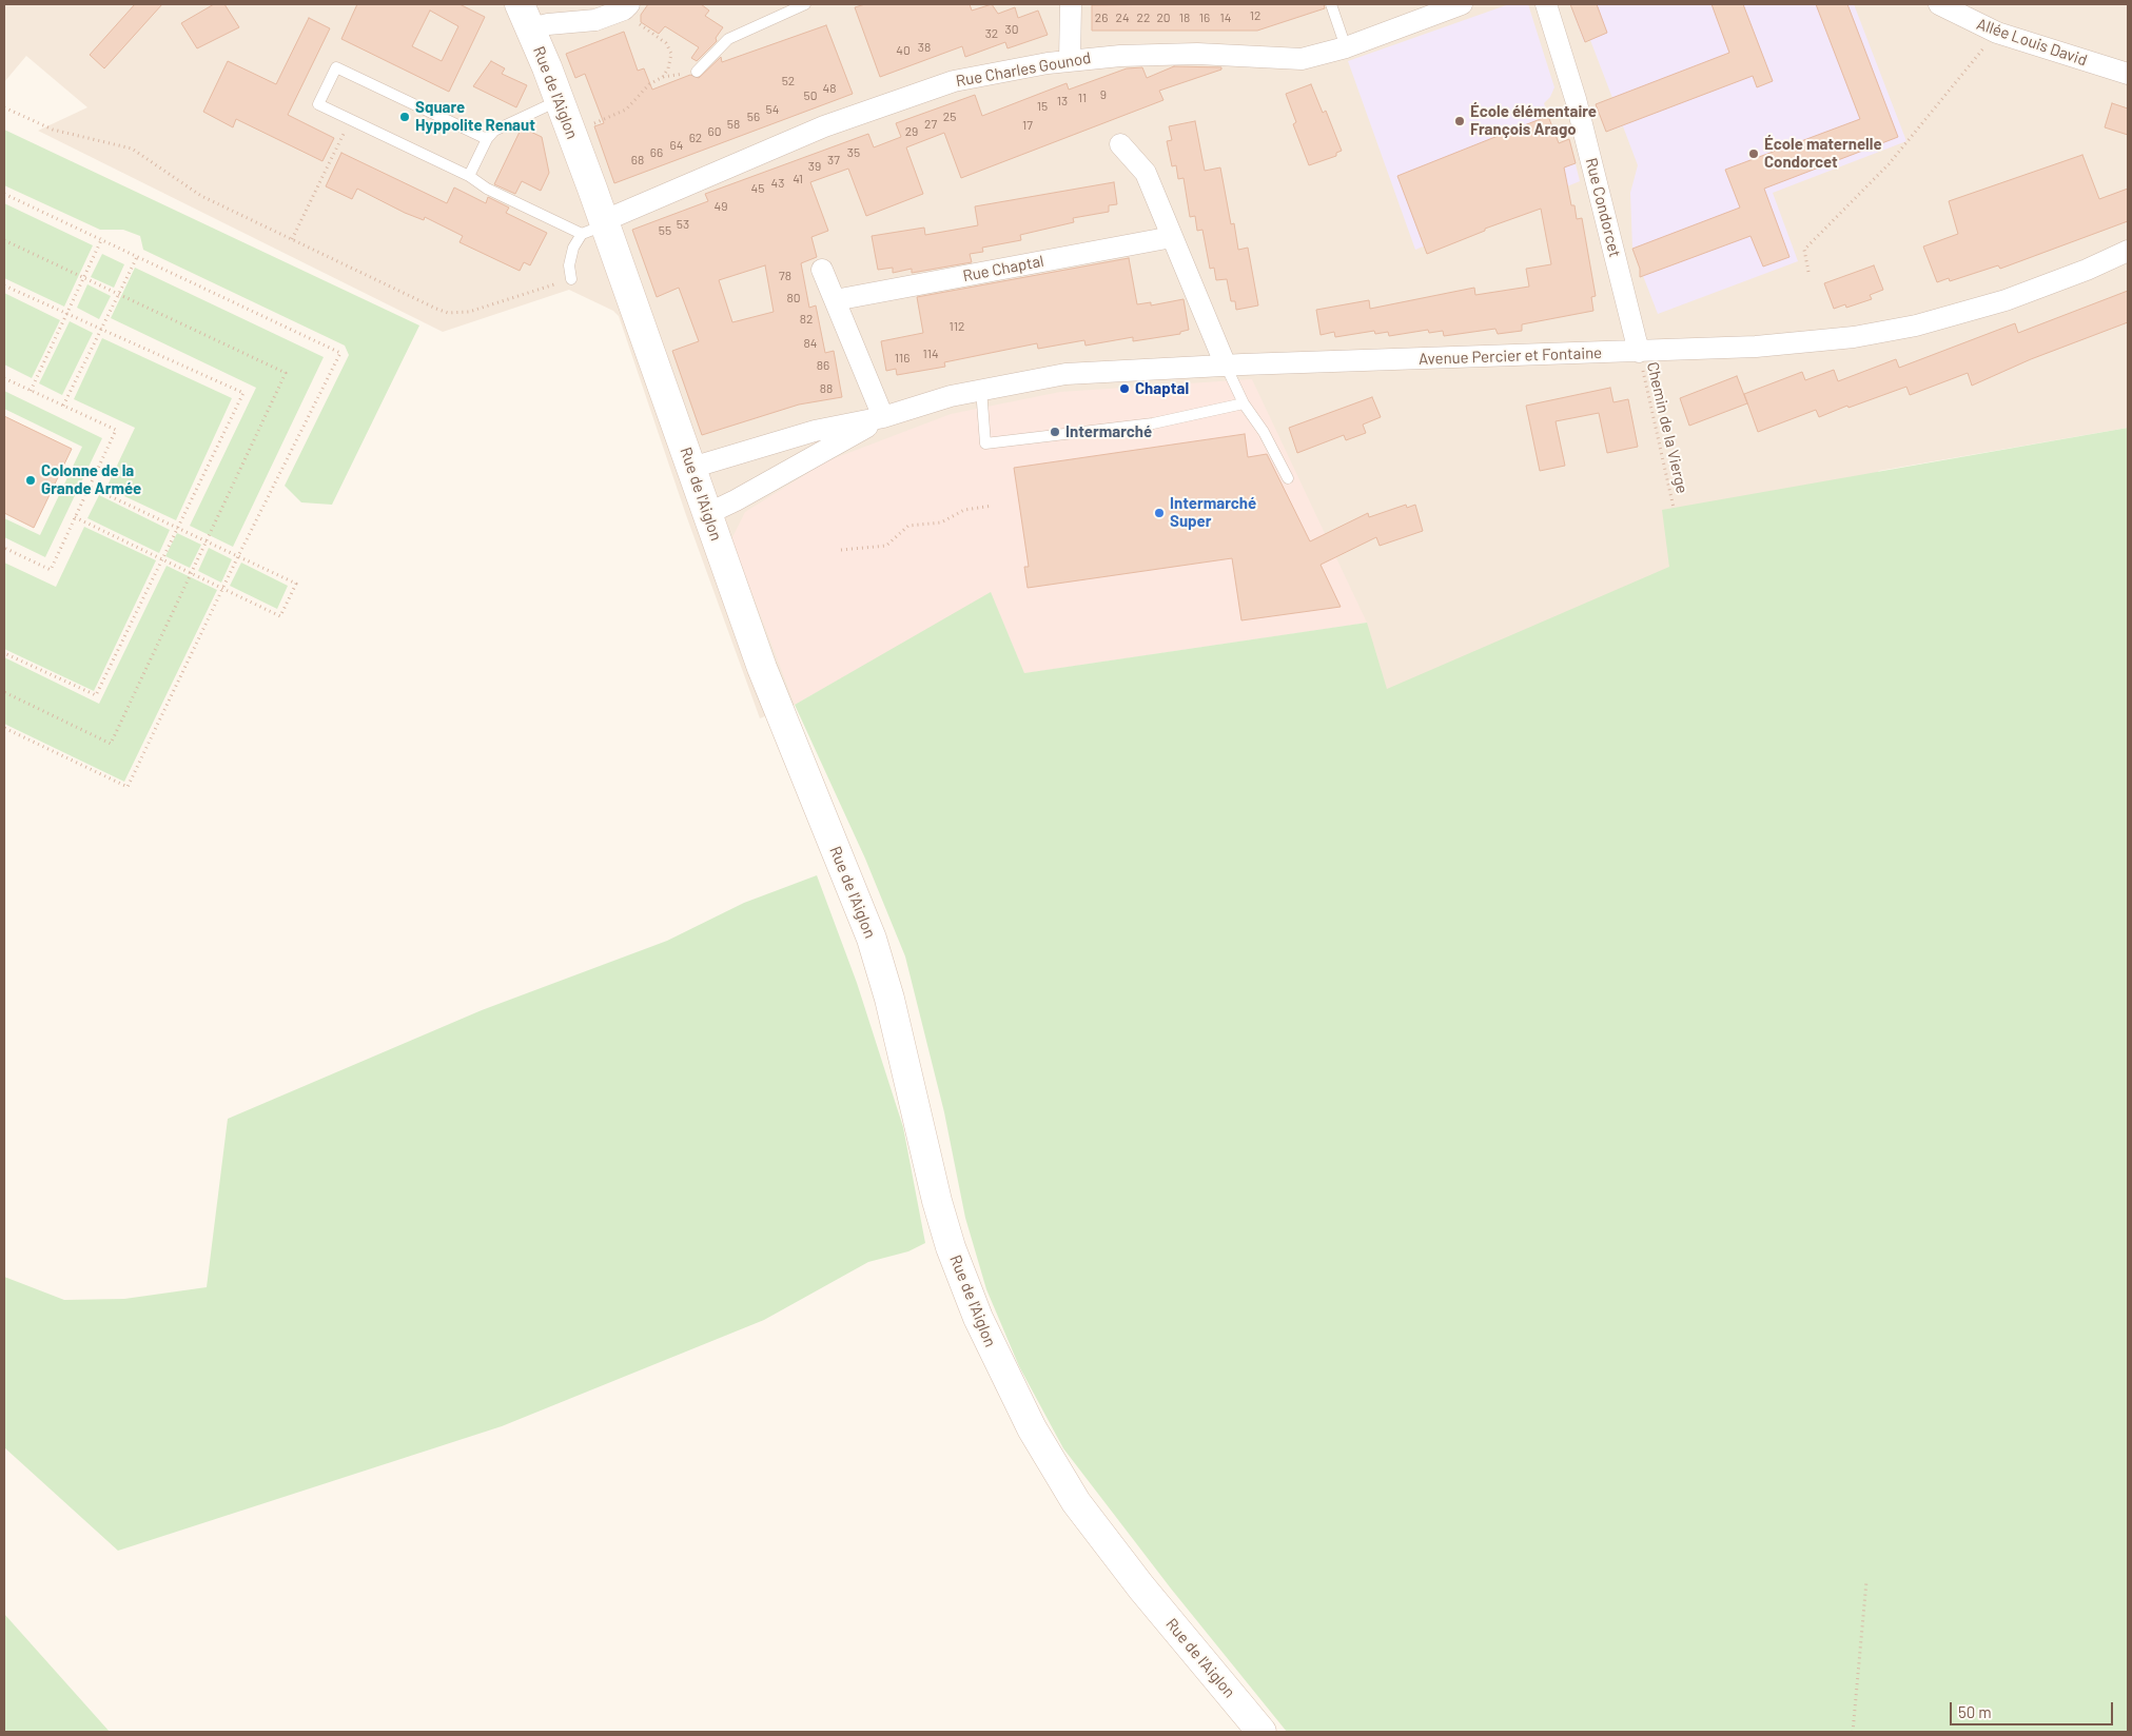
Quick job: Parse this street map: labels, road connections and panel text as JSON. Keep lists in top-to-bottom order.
{
  "streets": {
    "main road": ["Rue de l'Aiglon"],
    "street": [
      "Allée Louis David",
      "Rue Charles Gounod",
      "Rue Condorcet",
      "Rue Chaptal",
      "Avenue Percier et Fontaine"
    ],
    "path": ["Chemin de la Vierge"]
  },
  "crossings": [
    ["Rue Charles Gounod", "Rue de l'Aiglon"],
    ["Rue de l'Aiglon", "Avenue Percier et Fontaine"],
    ["Rue Condorcet", "Avenue Percier et Fontaine"],
    ["Rue Condorcet", "Chemin de la Vierge"],
    ["Avenue Percier et Fontaine", "Chemin de la Vierge"]
  ],
  "places": [
    "Square Hyppolite Renaut",
    "École élémentaire François Arago",
    "École maternelle Condorcet",
    "Chaptal",
    "Intermarché",
    "Colonne de la Grande Armée",
    "Intermarché Super"
  ],
  "house_numbers": [
    "12",
    "26",
    "24",
    "22",
    "20",
    "18",
    "16",
    "14",
    "30",
    "32",
    "38",
    "40",
    "52",
    "48",
    "9",
    "50",
    "11",
    "13",
    "15",
    "54",
    "56",
    "25",
    "58",
    "27",
    "17",
    "60",
    "29",
    "62",
    "64",
    "66",
    "35",
    "68",
    "37",
    "39",
    "41",
    "43",
    "45",
    "49",
    "53",
    "55",
    "78",
    "80",
    "82",
    "112",
    "84",
    "114",
    "116",
    "86",
    "88"
  ],
  "scale_bar": "50 m"
}
